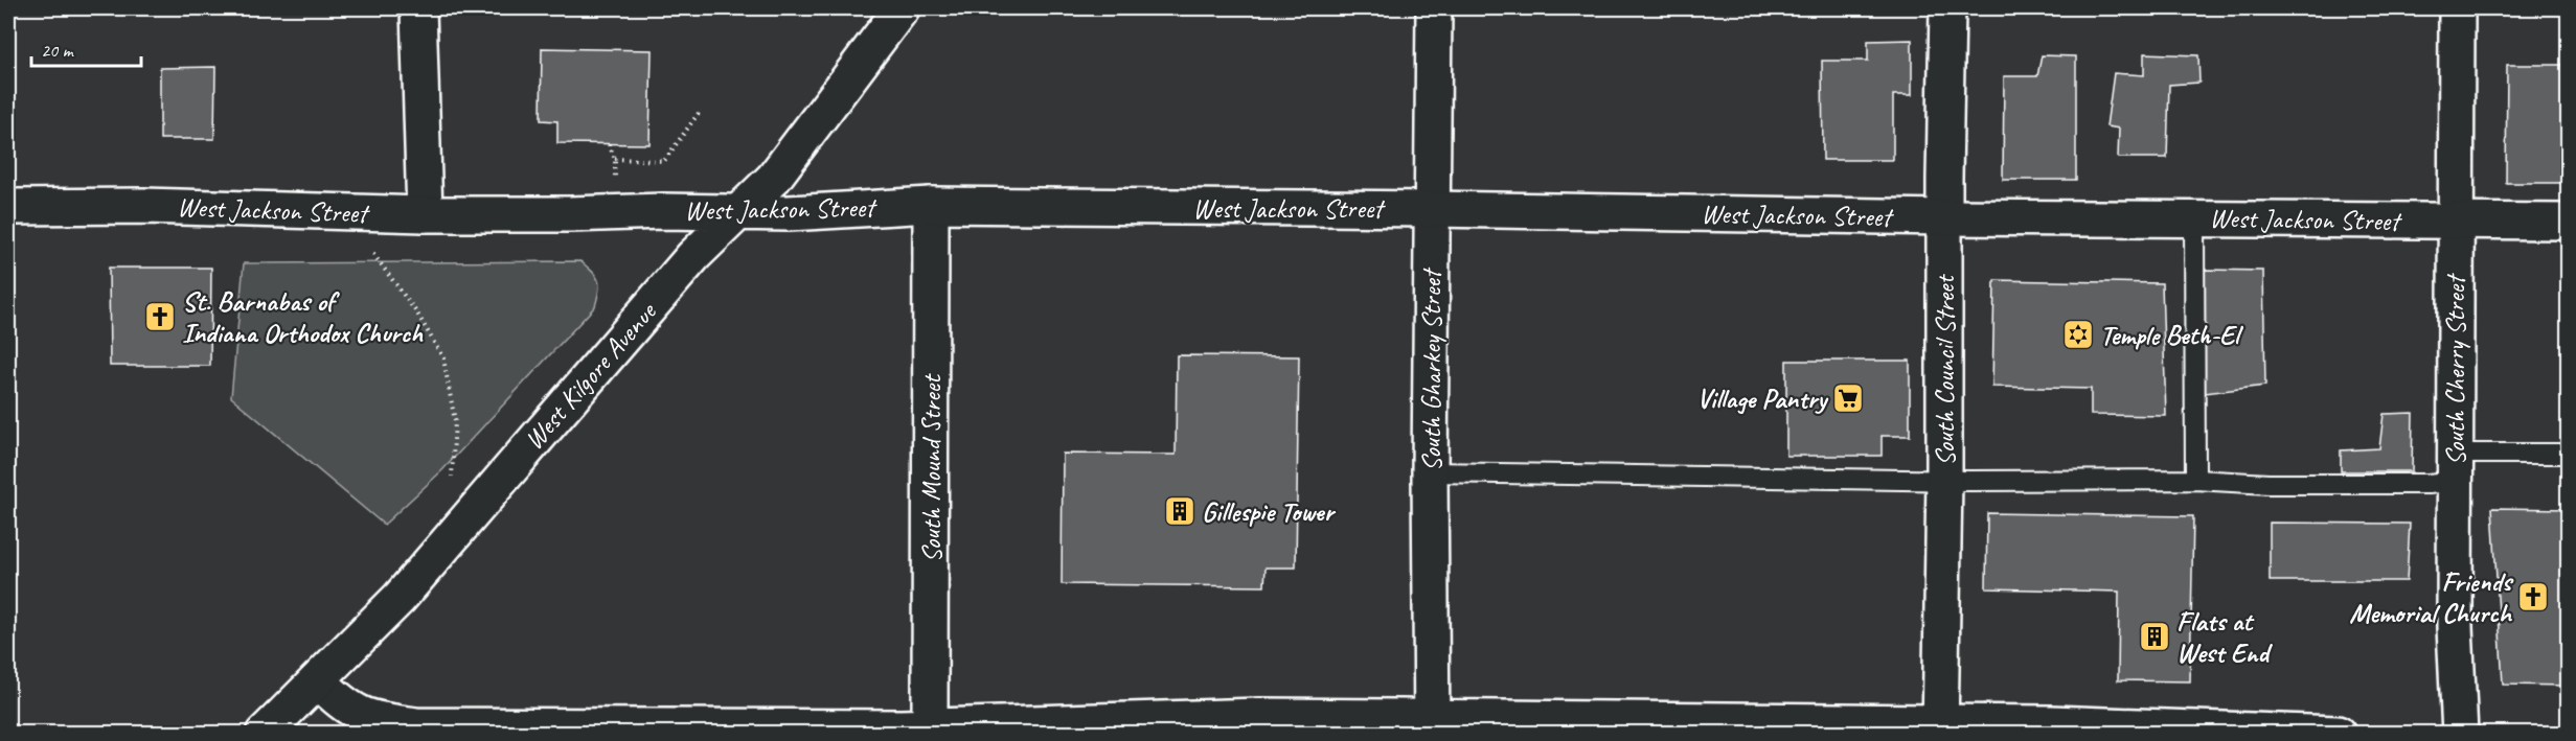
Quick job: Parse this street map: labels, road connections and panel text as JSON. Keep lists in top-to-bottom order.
{
  "streets": {
    "street": [
      "West Jackson Street",
      "South Gharkey Street",
      "South Council Street",
      "South Cherry Street",
      "West Kilgore Avenue",
      "South Mound Street"
    ]
  },
  "crossings": [
    ["West Jackson Street", "South Gharkey Street"],
    ["West Jackson Street", "South Council Street"],
    ["West Jackson Street", "South Cherry Street"],
    ["West Jackson Street", "West Kilgore Avenue"],
    ["West Jackson Street", "South Mound Street"]
  ],
  "places": {
    "church": ["St. Barnabas of Indiana Orthodox Church", "Friends Memorial Church"],
    "synagogue": ["Temple Beth-El"],
    "supermarket": ["Village Pantry"],
    "building": ["Gillespie Tower", "Flats at West End"]
  },
  "scale_bar": "20 m"
}
